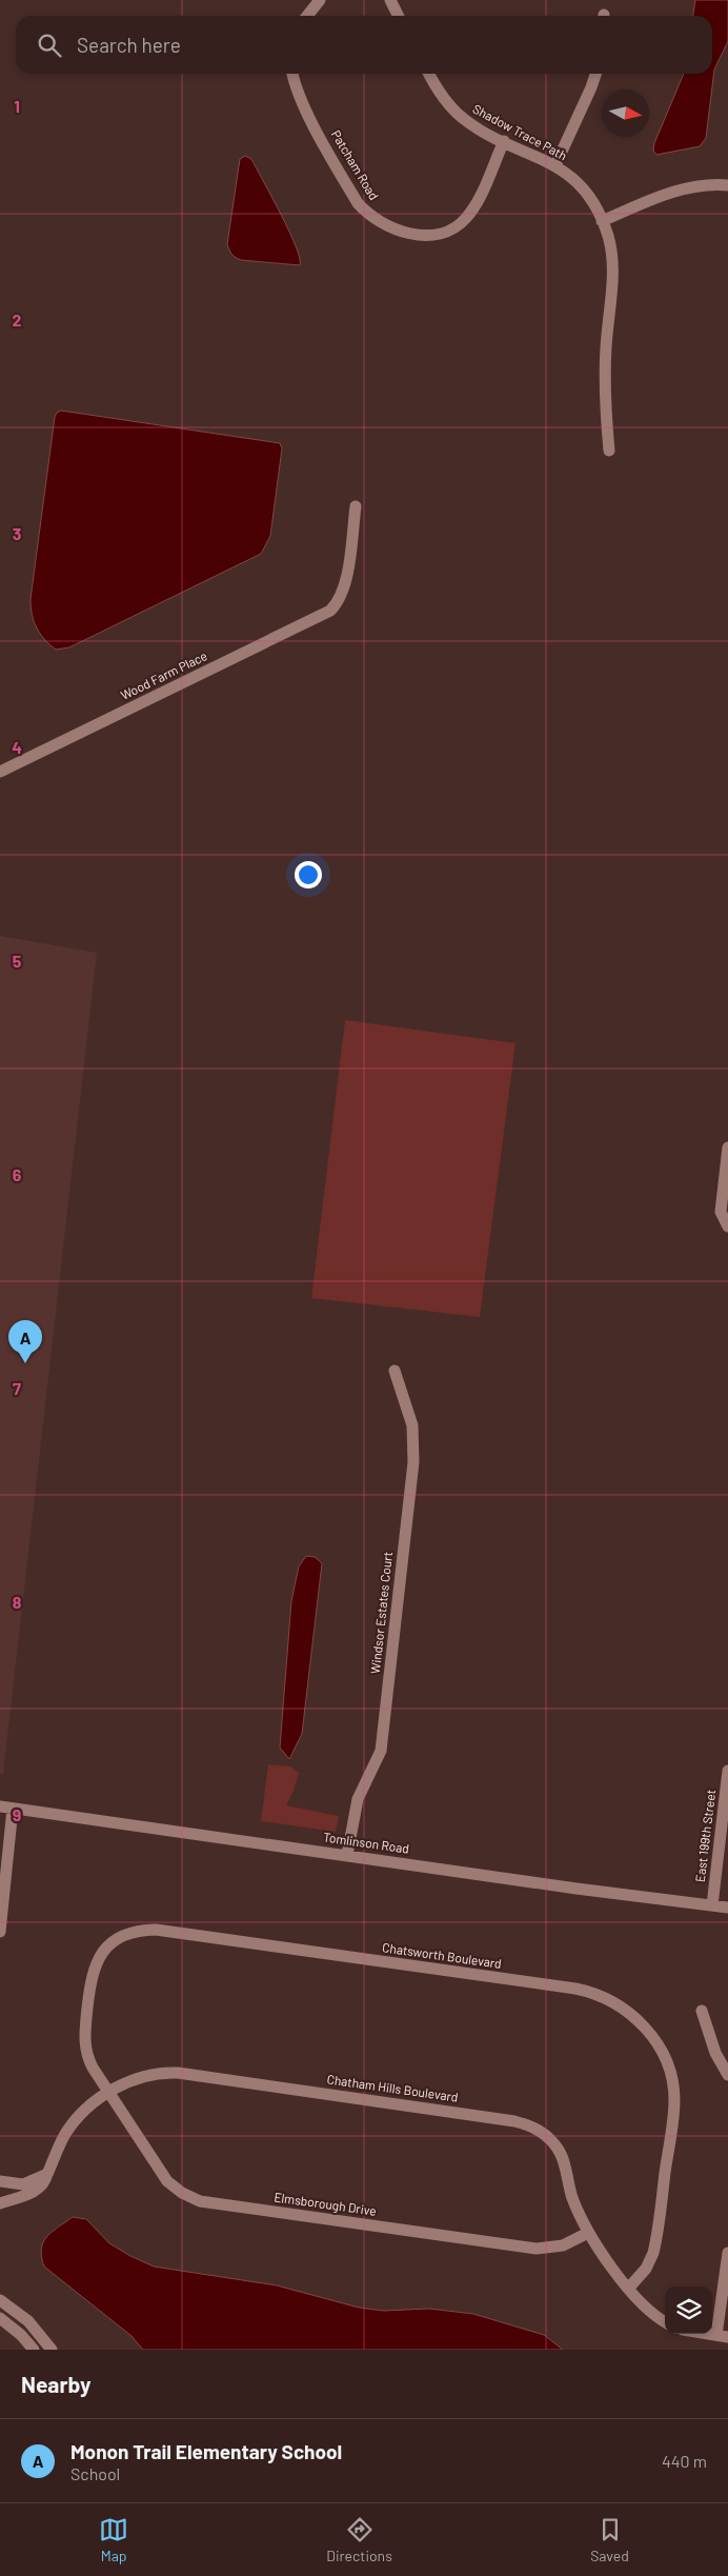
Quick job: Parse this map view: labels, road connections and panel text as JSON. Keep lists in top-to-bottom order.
{
  "streets": {
    "street": [
      "Shadow Trace Path",
      "Patcham Road",
      "Wood Farm Place",
      "Windsor Estates Court",
      "East 199th Street",
      "Tomlinson Road",
      "Chatsworth Boulevard",
      "Chatham Hills Boulevard",
      "Elmsborough Drive"
    ]
  },
  "crossings": [
    ["Shadow Trace Path", "Patcham Road"],
    ["Windsor Estates Court", "Tomlinson Road"],
    ["East 199th Street", "Tomlinson Road"],
    ["Chatsworth Boulevard", "Chatham Hills Boulevard"],
    ["Chatsworth Boulevard", "Elmsborough Drive"],
    ["Chatham Hills Boulevard", "Elmsborough Drive"]
  ],
  "north": "right",
  "page": {
    "search": "Search here",
    "pins": "A",
    "heading": "Nearby",
    "list": [
      {
        "mark": "A",
        "name": "Monon Trail Elementary School",
        "note": "School",
        "value": "440 m"
      }
    ],
    "nav": ["Map", "Directions", "Saved"]
  },
  "grid": {
    "rows": [
      "1",
      "2",
      "3",
      "4",
      "5",
      "6",
      "7",
      "8",
      "9"
    ]
  }
}
